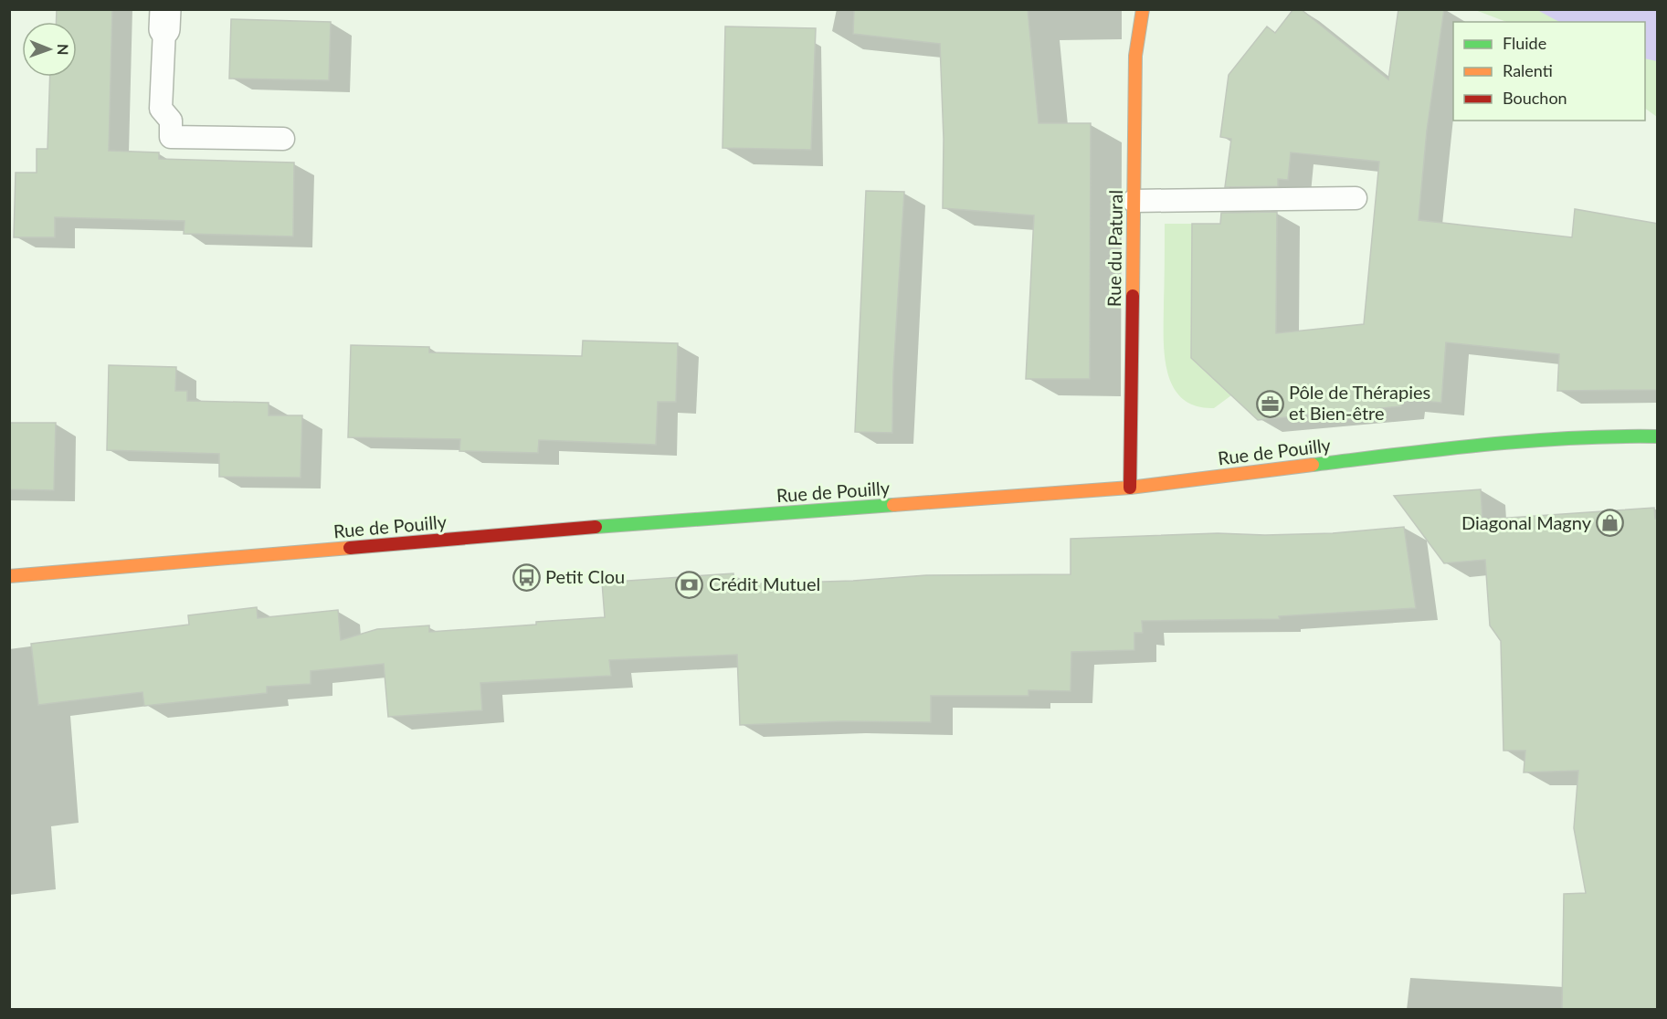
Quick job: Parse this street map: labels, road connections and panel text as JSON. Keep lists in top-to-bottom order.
{
  "streets": {
    "main road": ["Rue du Patural", "Rue de Pouilly"]
  },
  "crossings": [
    ["Rue du Patural", "Rue de Pouilly"]
  ],
  "places": {
    "office": ["Pôle de Thérapies et Bien-être"],
    "shop": ["Diagonal Magny"],
    "bus stop": ["Petit Clou"],
    "bank": ["Crédit Mutuel"]
  },
  "legend": ["Fluide", "Ralenti", "Bouchon"],
  "north": "right"
}
